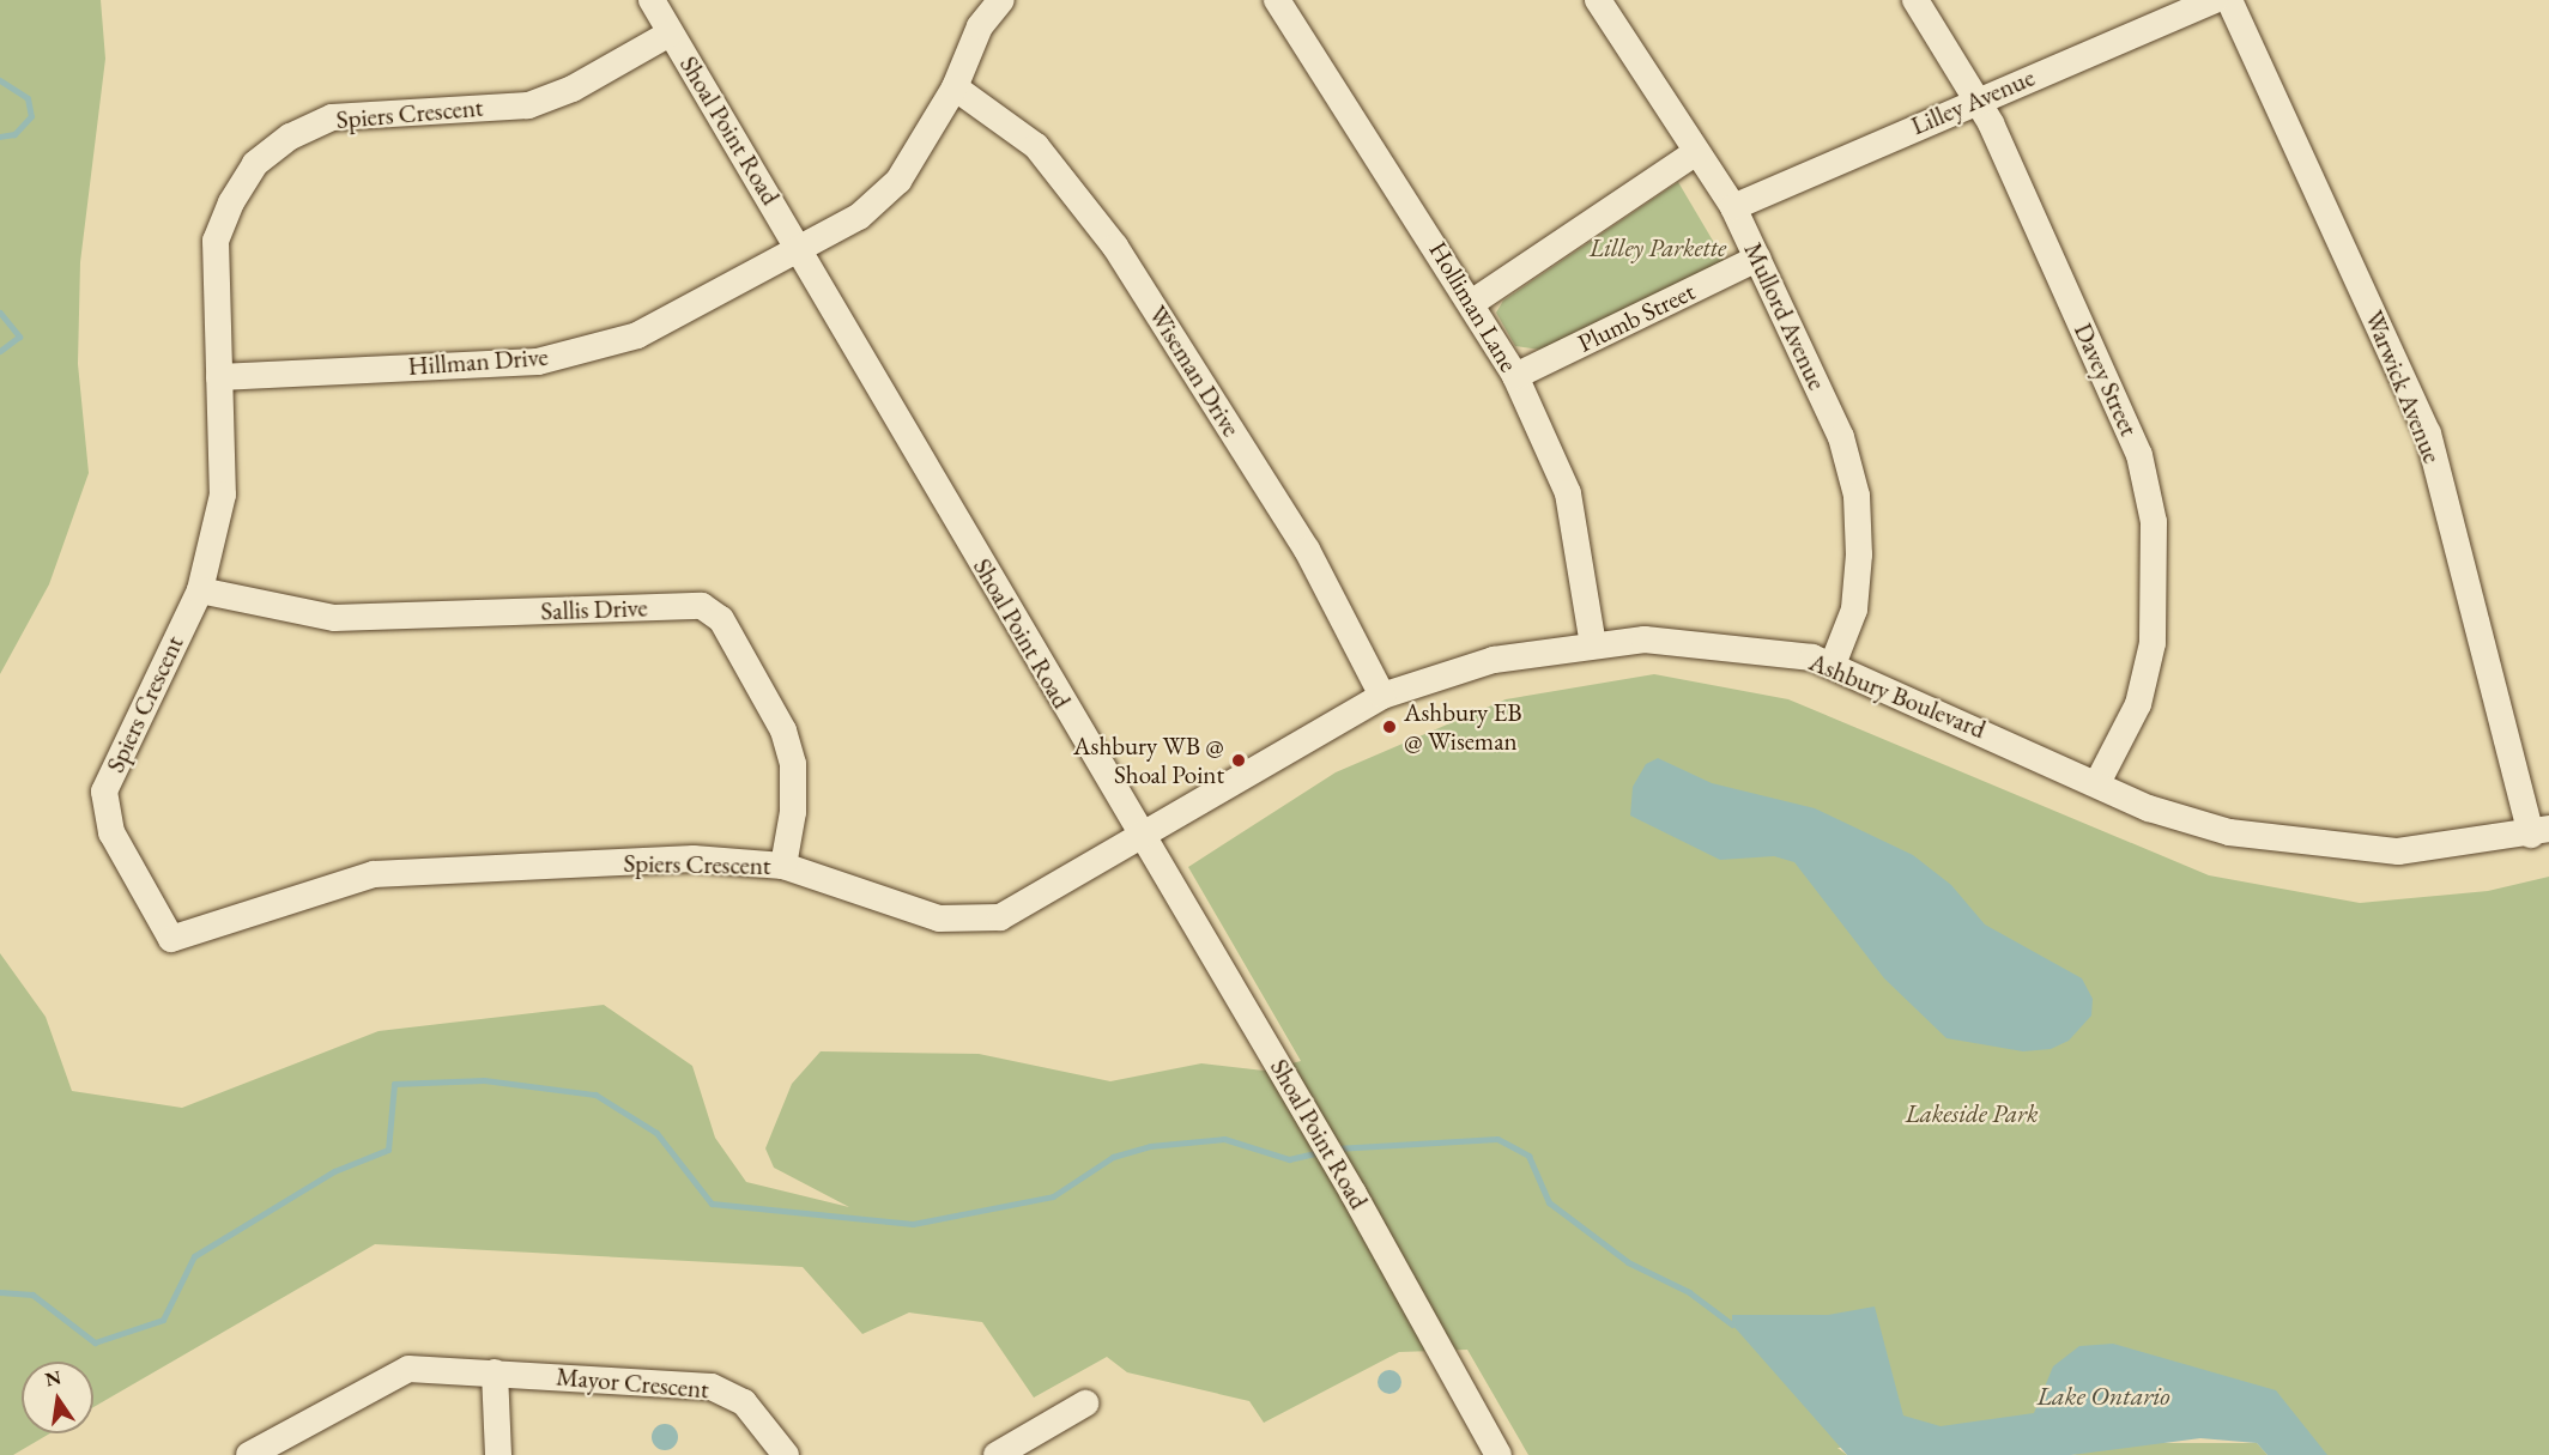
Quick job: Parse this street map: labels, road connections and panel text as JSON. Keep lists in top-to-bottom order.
{
  "streets": {
    "street": [
      "Lilley Avenue",
      "Spiers Crescent",
      "Shoal Point Road",
      "Holliman Lane",
      "Mullord Avenue",
      "Plumb Street",
      "Hillman Drive",
      "Wiseman Drive",
      "Davey Street",
      "Warwick Avenue",
      "Sallis Drive",
      "Ashbury Boulevard",
      "Mayor Crescent"
    ]
  },
  "crossings": [
    ["Lilley Avenue", "Mullord Avenue"],
    ["Lilley Avenue", "Davey Street"],
    ["Spiers Crescent", "Shoal Point Road"],
    ["Spiers Crescent", "Hillman Drive"],
    ["Spiers Crescent", "Sallis Drive"],
    ["Spiers Crescent", "Ashbury Boulevard"],
    ["Shoal Point Road", "Hillman Drive"],
    ["Shoal Point Road", "Ashbury Boulevard"],
    ["Holliman Lane", "Plumb Street"],
    ["Holliman Lane", "Ashbury Boulevard"],
    ["Mullord Avenue", "Plumb Street"],
    ["Mullord Avenue", "Ashbury Boulevard"],
    ["Wiseman Drive", "Ashbury Boulevard"],
    ["Davey Street", "Ashbury Boulevard"],
    ["Warwick Avenue", "Ashbury Boulevard"]
  ],
  "water": ["Lake Ontario"],
  "parks": ["Lilley Parkette", "Lakeside Park"],
  "places": ["Ashbury EB @ Wiseman", "Ashbury WB @ Shoal Point"],
  "north": "top"
}
